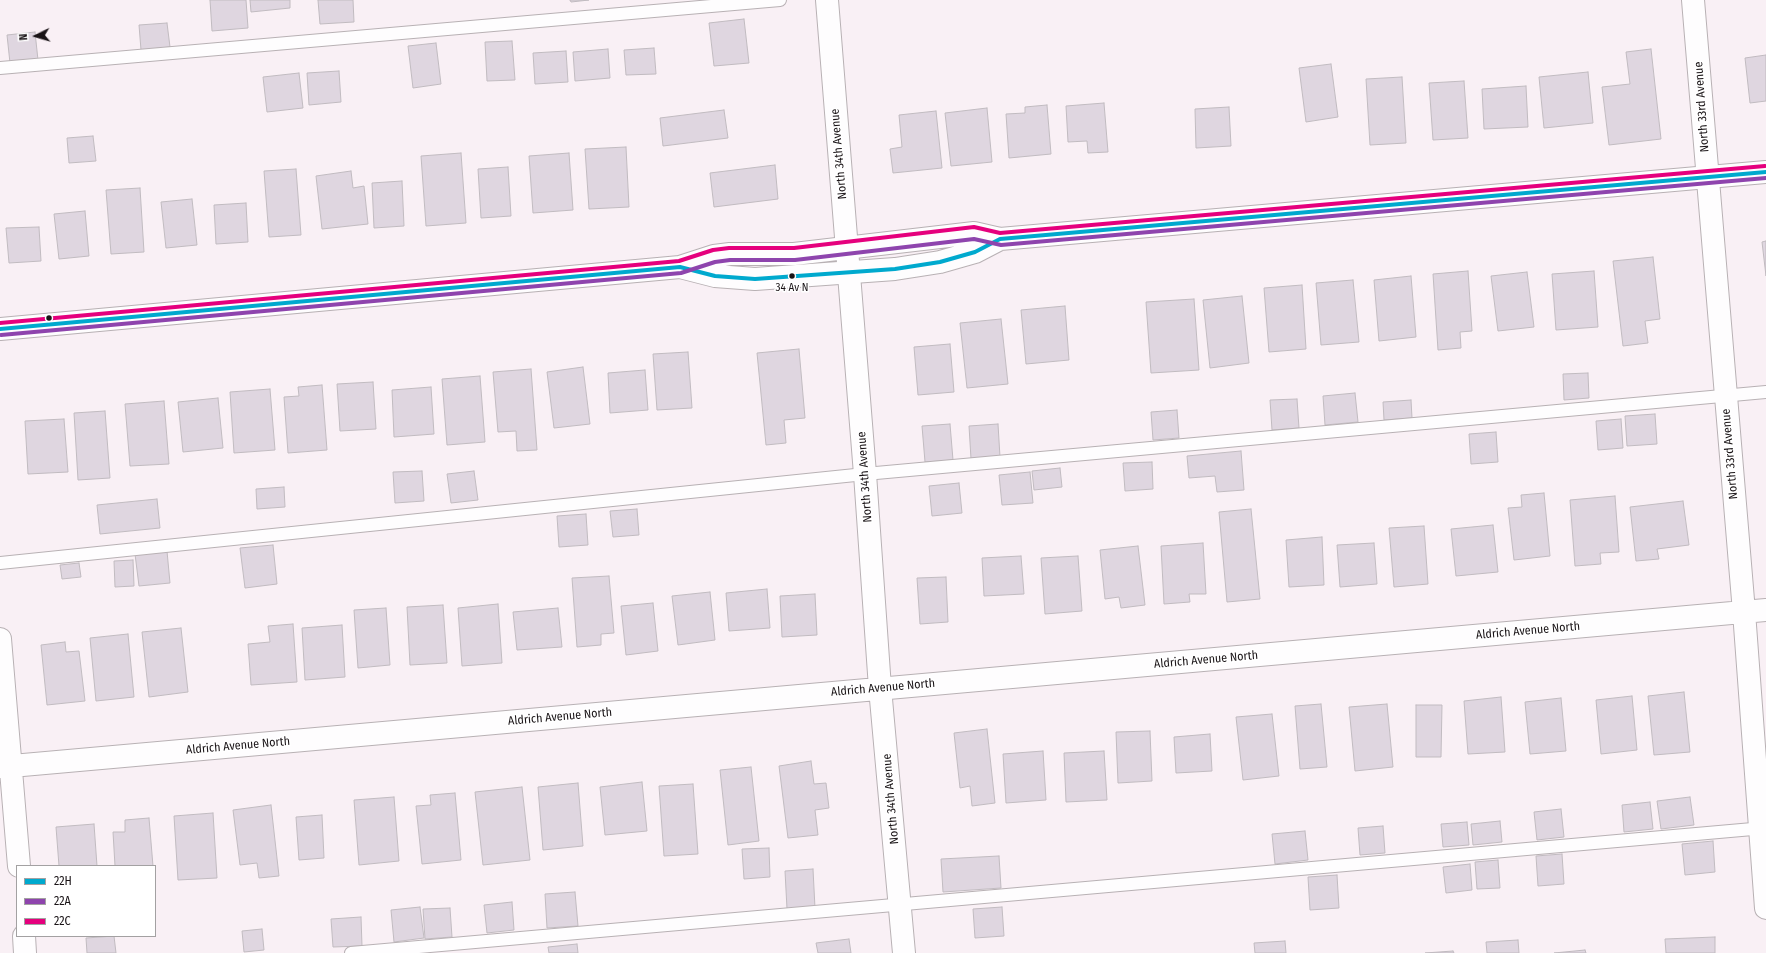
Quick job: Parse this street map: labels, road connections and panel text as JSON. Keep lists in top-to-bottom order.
{
  "streets": {
    "street": ["North 33rd Avenue", "North 34th Avenue", "Aldrich Avenue North"]
  },
  "crossings": [
    ["North 33rd Avenue", "Aldrich Avenue North"],
    ["North 34th Avenue", "Aldrich Avenue North"]
  ],
  "places": ["34 Av N"],
  "lines": ["transit line 22C", "transit line 22H", "transit line 22A"],
  "legend": ["22H", "22A", "22C"],
  "north": "left"
}
